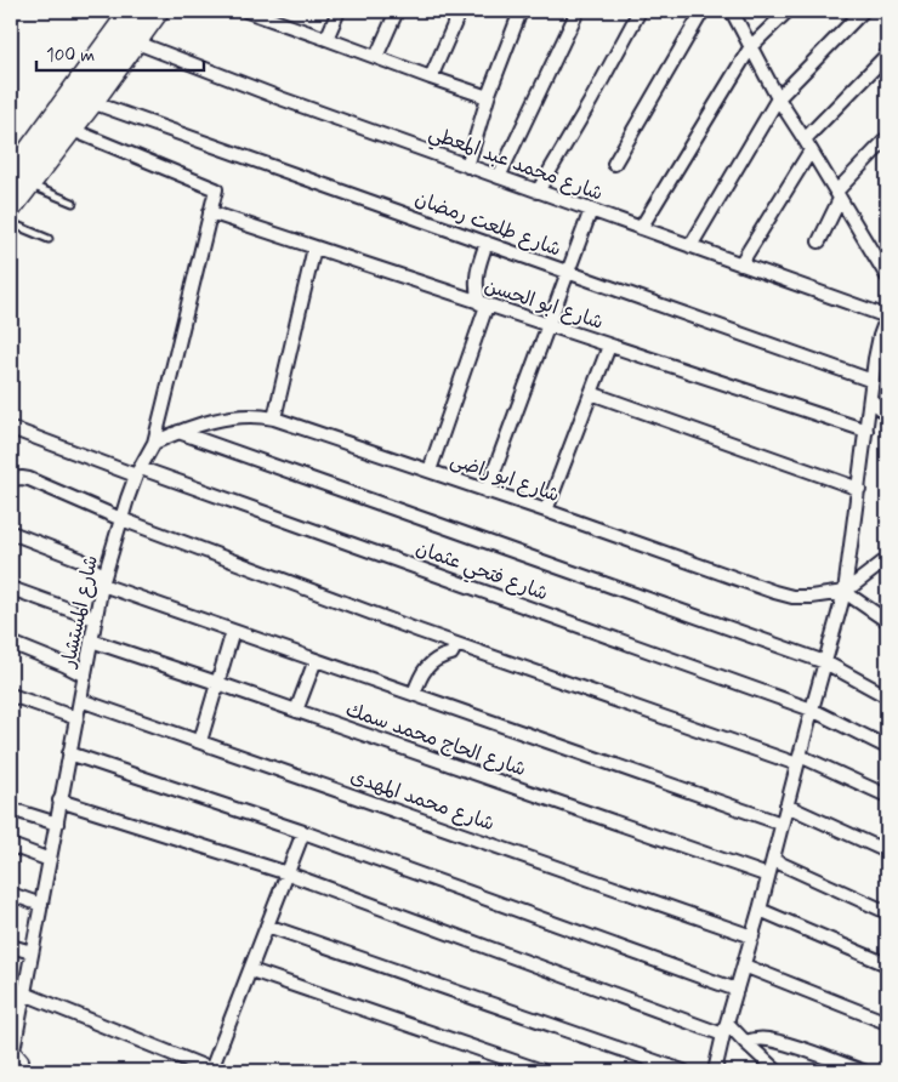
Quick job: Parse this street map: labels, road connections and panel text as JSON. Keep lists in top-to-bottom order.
{
  "streets": {
    "street": [
      "شارع محمد عبد المعطي",
      "شارع طلعت رمضان",
      "شارع ابو الحسن",
      "شارع ابو راضى",
      "شارع فتحي عثمان",
      "شارع المستشار",
      "شارع الحاج محمد سمك",
      "شارع محمد المهدى"
    ]
  },
  "crossings": [
    ["شارع ابو الحسن", "شارع المستشار"],
    ["شارع ابو راضى", "شارع المستشار"],
    ["شارع فتحي عثمان", "شارع المستشار"],
    ["شارع المستشار", "شارع الحاج محمد سمك"],
    ["شارع المستشار", "شارع محمد المهدى"]
  ],
  "scale_bar": "100 m"
}
